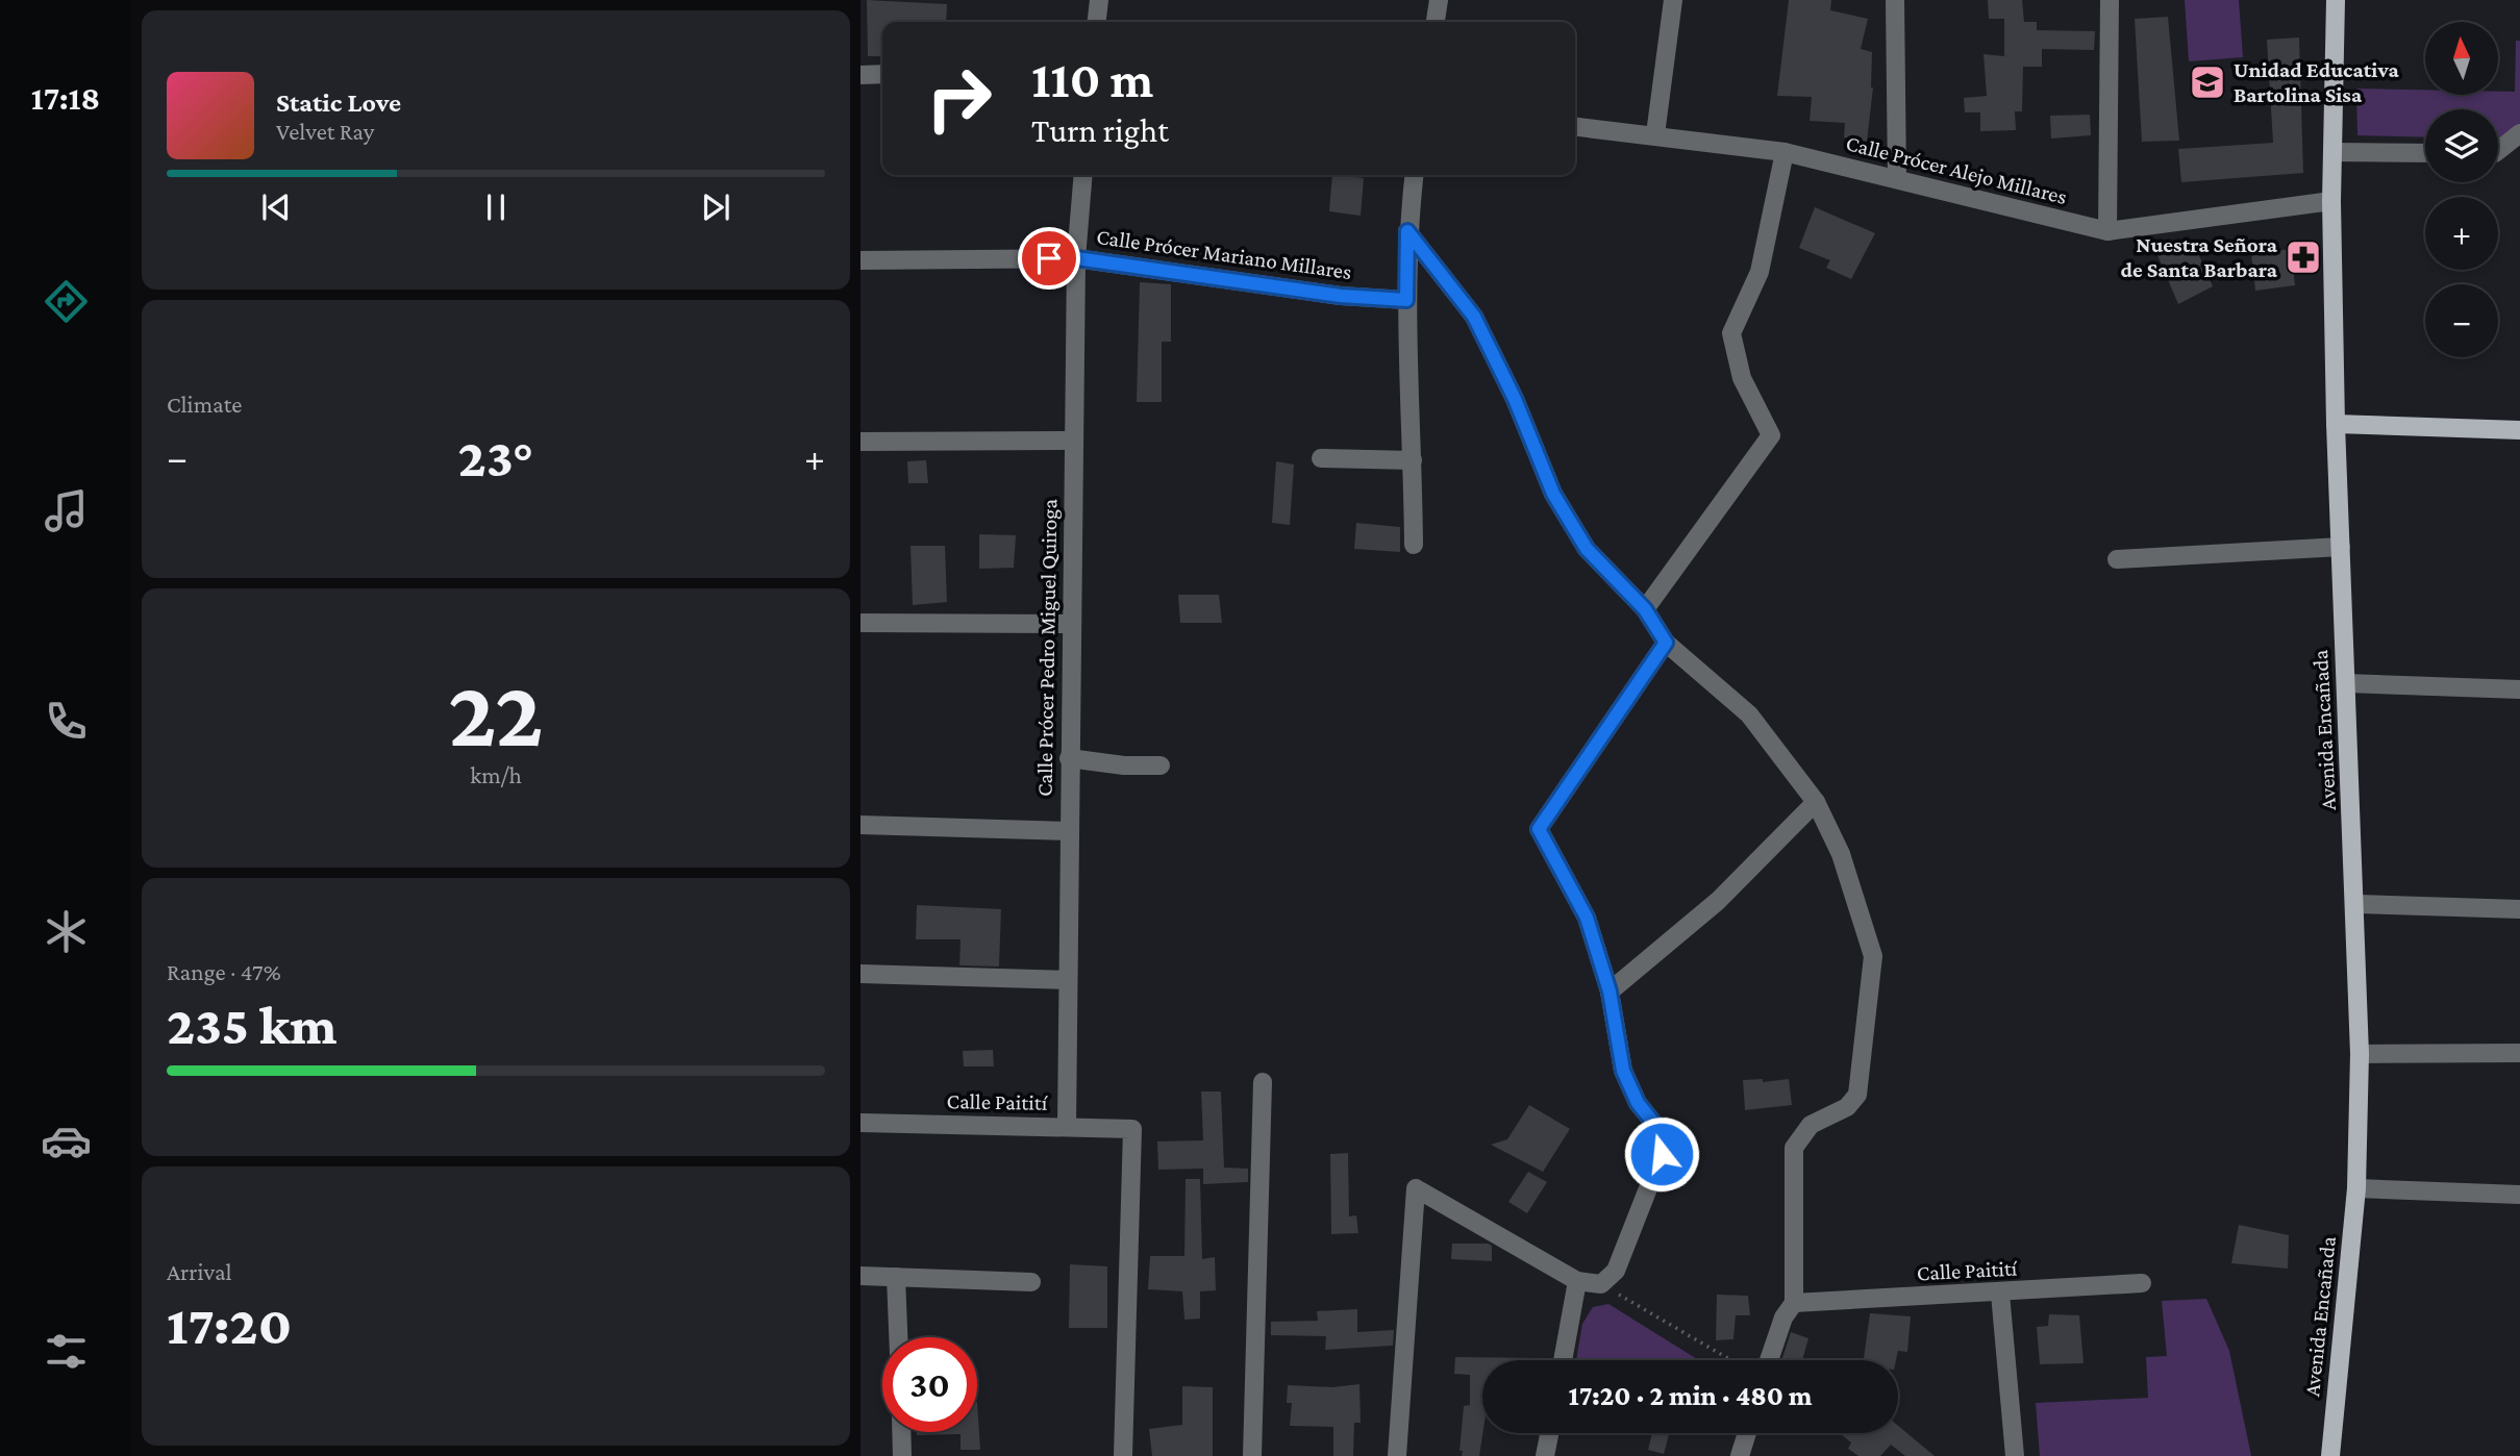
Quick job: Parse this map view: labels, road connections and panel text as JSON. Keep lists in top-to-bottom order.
{
  "streets": {
    "main road": ["Avenida Encañada"],
    "street": [
      "Calle Prócer Alejo Millares",
      "Calle Prócer Mariano Millares",
      "Calle Prócer Pedro Miguel Quiroga",
      "Calle Paitití"
    ]
  },
  "crossings": [
    ["Calle Prócer Alejo Millares", "Avenida Encañada"],
    ["Calle Prócer Mariano Millares", "Calle Prócer Pedro Miguel Quiroga"],
    ["Calle Prócer Pedro Miguel Quiroga", "Calle Paitití"]
  ],
  "places": {
    "school or university": ["Unidad Educativa Bartolina Sisa"],
    "pharmacy": ["Nuestra Señora de Santa Barbara"]
  },
  "north": "top",
  "page": {
    "tabs": "17:18",
    "map_buttons": ["+", "−"],
    "turn": ["110 m", "Turn right"],
    "song": ["Static Love", "Velvet Ray"],
    "tile": [
      "Climate",
      ["22", "km/h"],
      ["Range · 47%", "235 km"],
      ["Arrival", "17:20"]
    ],
    "heat": ["−", "23°", "+"],
    "limit": "30",
    "trip": "17:20 · 2 min · 480 m"
  }
}
